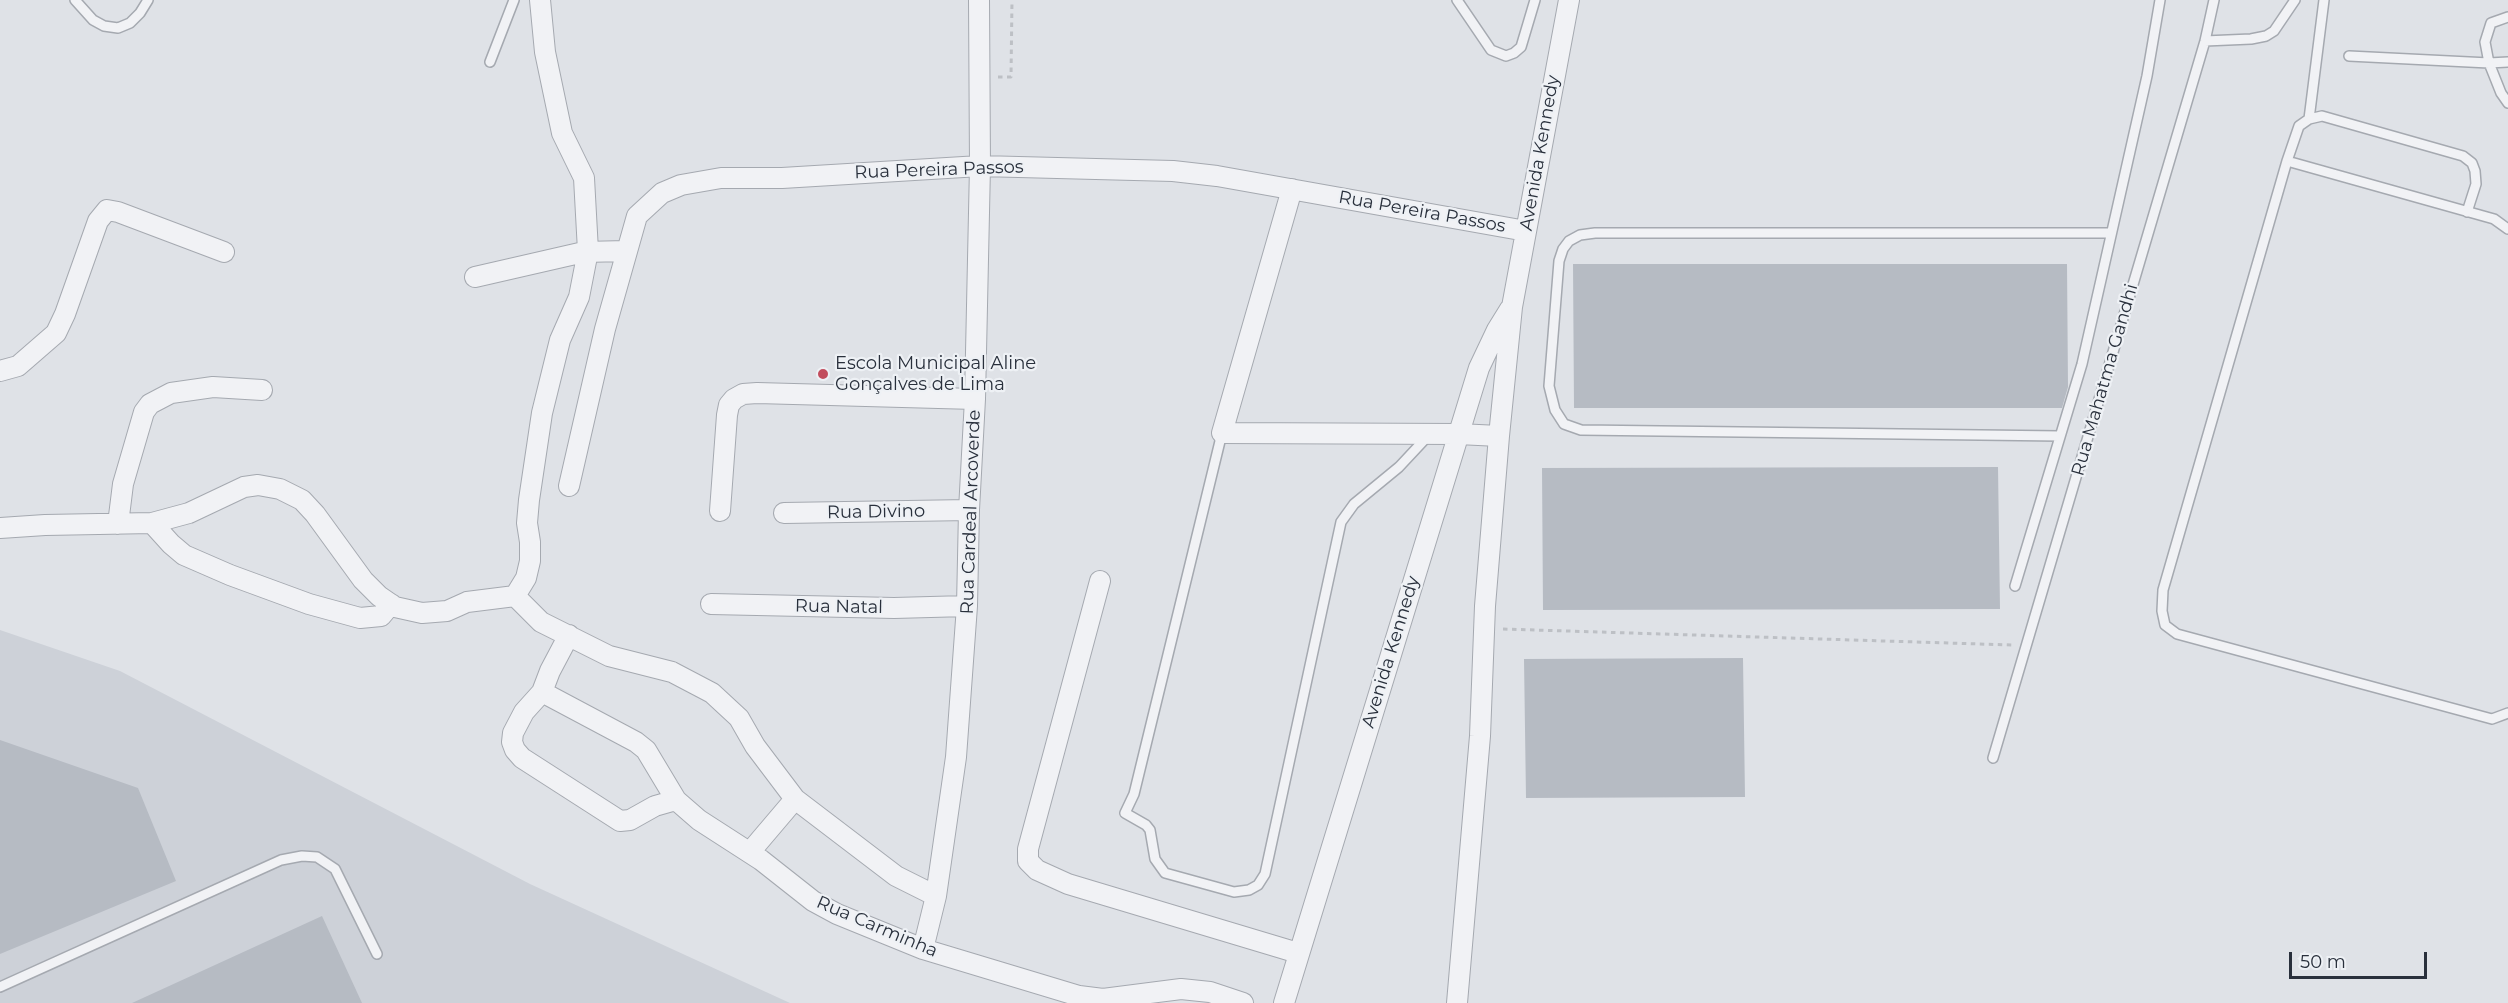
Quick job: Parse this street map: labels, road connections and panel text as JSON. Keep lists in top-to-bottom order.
{
  "streets": {
    "street": [
      "Avenida Kennedy",
      "Rua Pereira Passos",
      "Rua Divino",
      "Rua Cardeal Arcoverde",
      "Rua Natal",
      "Rua Carminha"
    ],
    "lane": ["Rua Mahatma Gandhi"]
  },
  "crossings": [
    ["Avenida Kennedy", "Rua Pereira Passos"],
    ["Rua Pereira Passos", "Rua Cardeal Arcoverde"],
    ["Rua Divino", "Rua Cardeal Arcoverde"],
    ["Rua Cardeal Arcoverde", "Rua Natal"],
    ["Rua Cardeal Arcoverde", "Rua Carminha"]
  ],
  "places": ["Escola Municipal Aline Gonçalves de Lima"],
  "scale_bar": "50 m"
}
